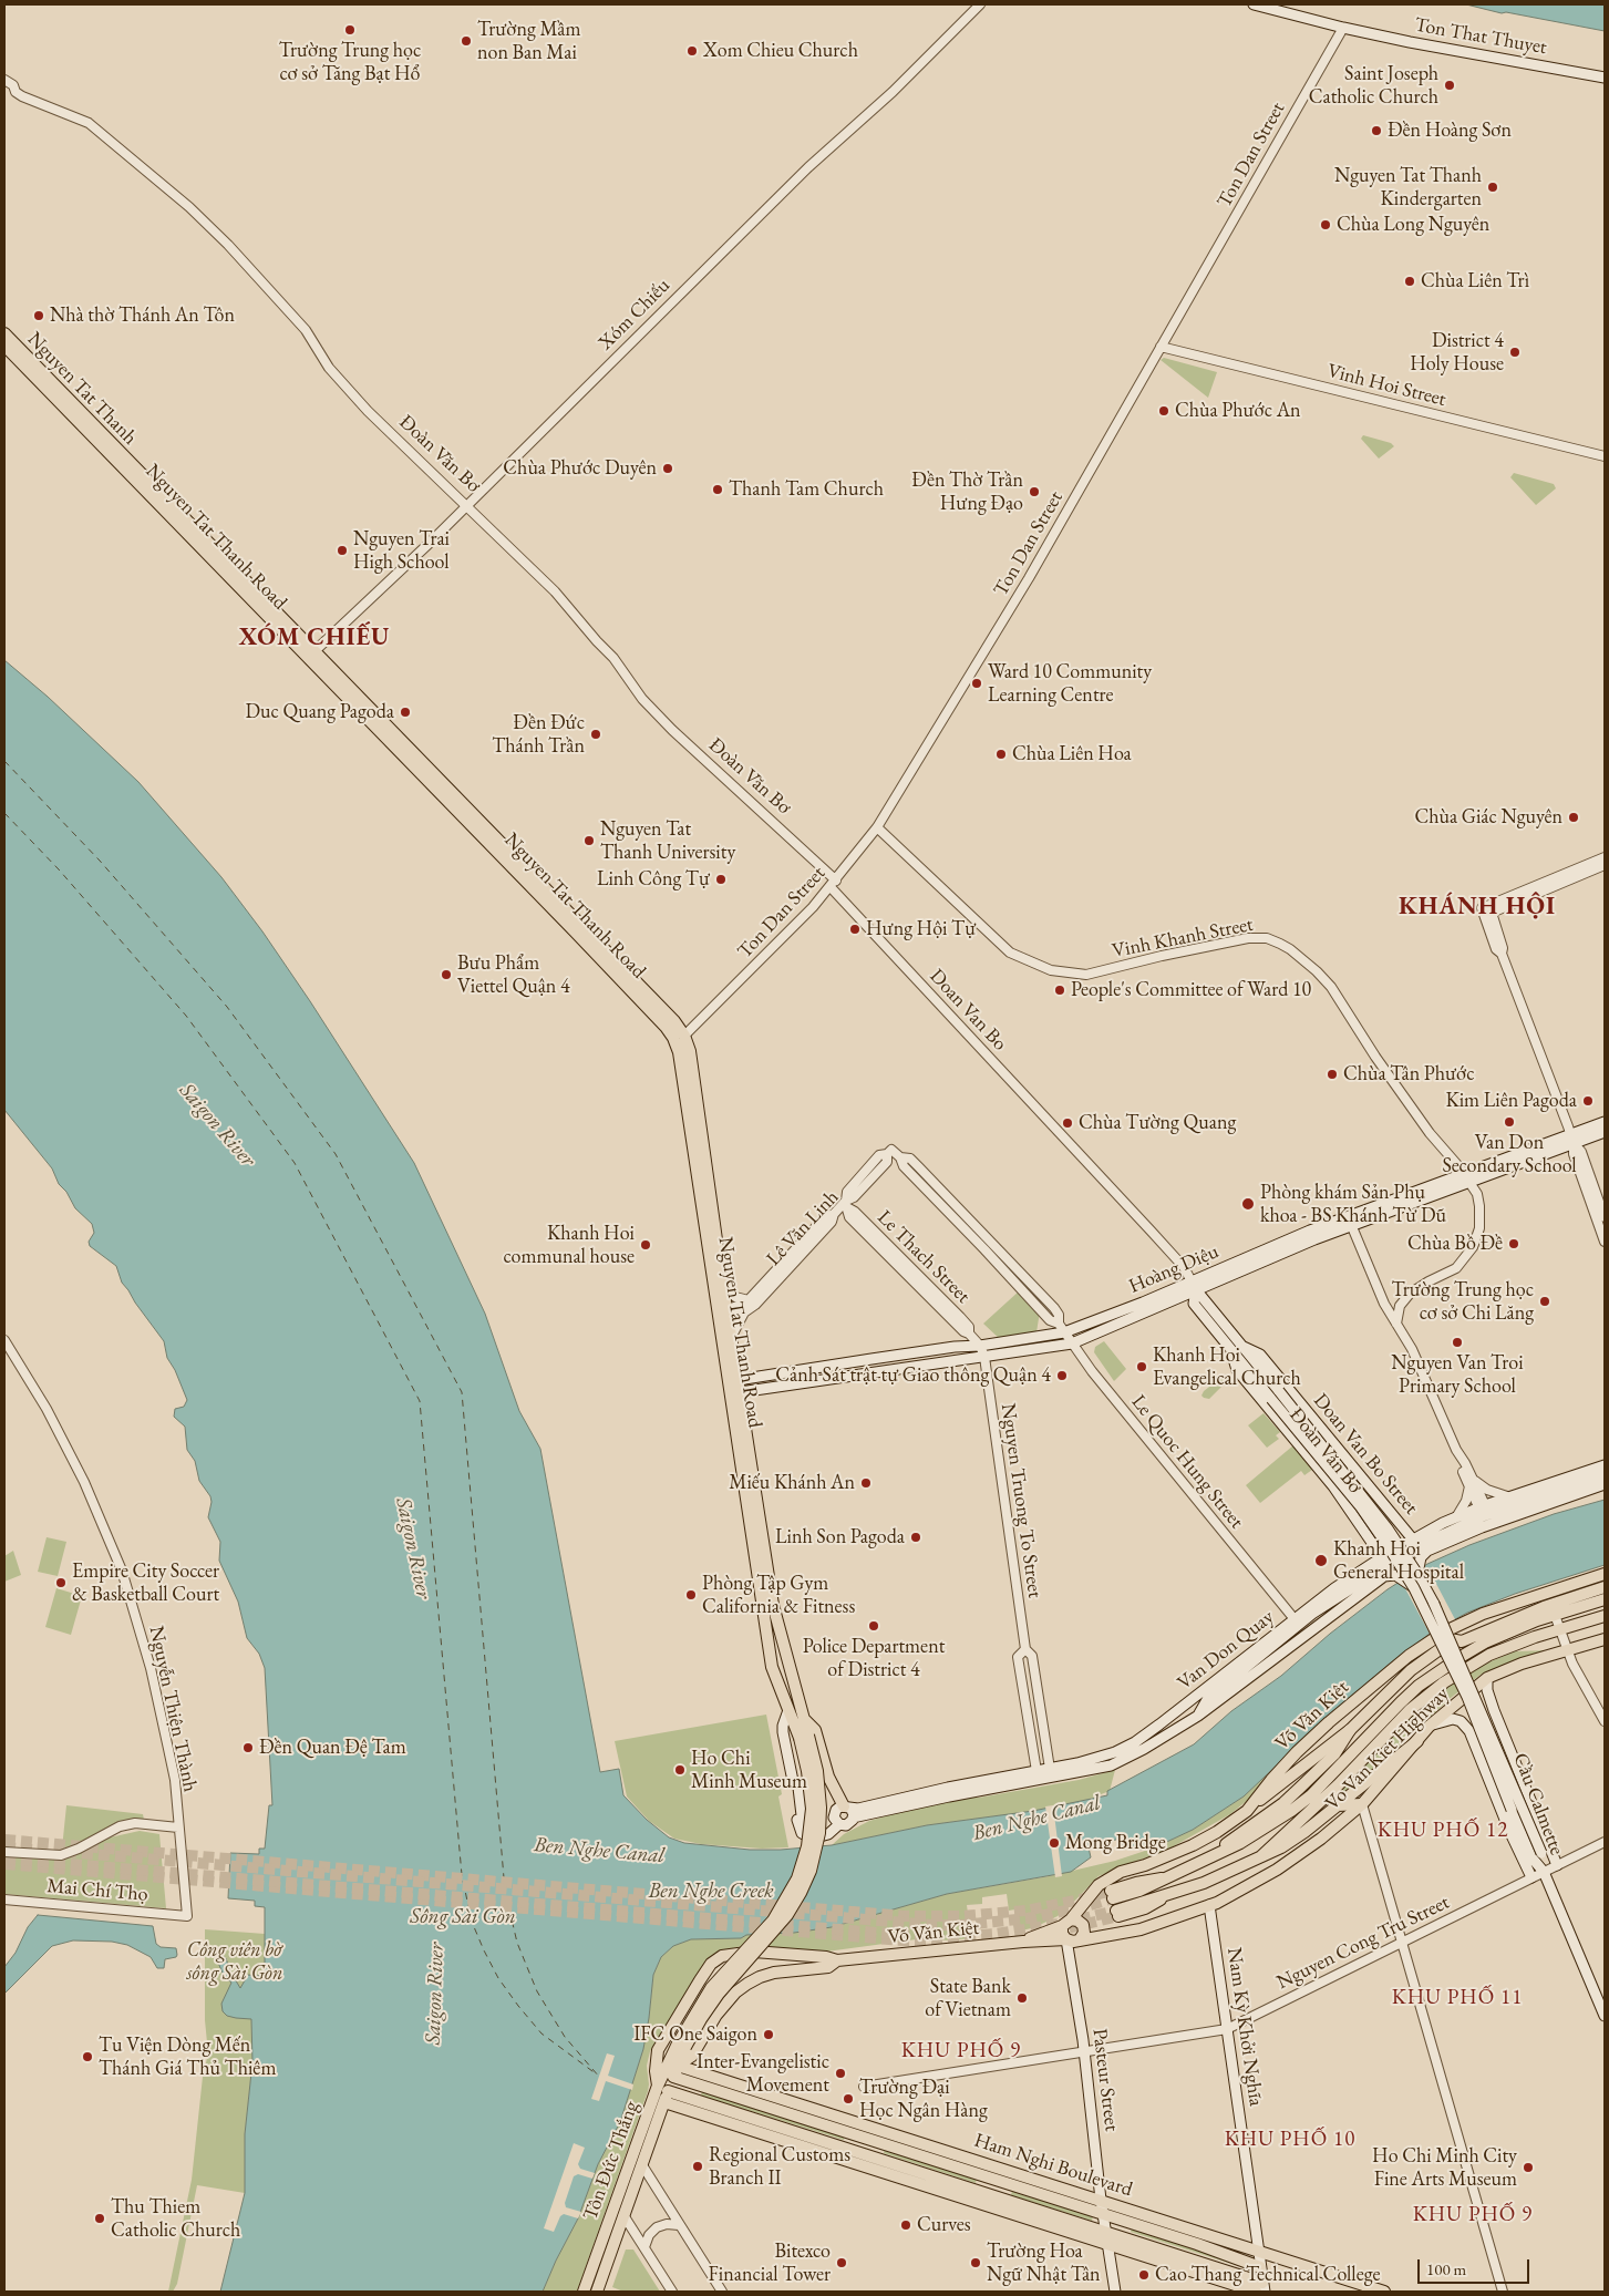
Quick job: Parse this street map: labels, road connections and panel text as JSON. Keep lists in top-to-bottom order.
{
  "streets": {
    "main road": [
      "Ton That Thuyet",
      "Nguyen Tat Thanh",
      "Đoàn Văn Bơ",
      "Nguyen Tat Thanh Road",
      "Hoàng Diệu",
      "Doan Van Bo Street",
      "Van Don Quay",
      "Võ Văn Kiệt",
      "Vo Van Kiet Highway",
      "Cầu Calmette",
      "Nam Kỳ Khởi Nghĩa",
      "Pasteur Street",
      "Tôn Ðức Thắng",
      "Ham Nghi Boulevard"
    ],
    "street": [
      "Ton Dan Street",
      "Xóm Chiếu",
      "Vinh Hoi Street",
      "Vinh Khanh Street",
      "Lê Văn Linh",
      "Le Thach Street",
      "Le Quoc Hung Street",
      "Nguyen Truong To Street",
      "Nguyễn Thiện Thành",
      "Mai Chí Thọ",
      "Nguyen Cong Tru Street"
    ]
  },
  "crossings": [
    ["Ton That Thuyet", "Ton Dan Street"],
    ["Ton Dan Street", "Vinh Hoi Street"],
    ["Ton Dan Street", "Đoàn Văn Bơ"],
    ["Ton Dan Street", "Nguyen Tat Thanh Road"],
    ["Ton Dan Street", "Vinh Khanh Street"],
    ["Xóm Chiếu", "Đoàn Văn Bơ"],
    ["Xóm Chiếu", "Nguyen Tat Thanh Road"],
    ["Nguyen Tat Thanh", "Nguyen Tat Thanh Road"],
    ["Đoàn Văn Bơ", "Hoàng Diệu"],
    ["Đoàn Văn Bơ", "Van Don Quay"],
    ["Đoàn Văn Bơ", "Cầu Calmette"],
    ["Nguyen Tat Thanh Road", "Lê Văn Linh"],
    ["Nguyen Tat Thanh Road", "Hoàng Diệu"],
    ["Vinh Khanh Street", "Hoàng Diệu"],
    ["Lê Văn Linh", "Le Thach Street"],
    ["Lê Văn Linh", "Le Quoc Hung Street"],
    ["Le Thach Street", "Hoàng Diệu"],
    ["Le Thach Street", "Nguyen Truong To Street"],
    ["Hoàng Diệu", "Le Quoc Hung Street"],
    ["Hoàng Diệu", "Nguyen Truong To Street"],
    ["Doan Van Bo Street", "Van Don Quay"],
    ["Doan Van Bo Street", "Cầu Calmette"],
    ["Le Quoc Hung Street", "Van Don Quay"],
    ["Nguyễn Thiện Thành", "Mai Chí Thọ"],
    ["Võ Văn Kiệt", "Vo Van Kiet Highway"],
    ["Võ Văn Kiệt", "Pasteur Street"],
    ["Võ Văn Kiệt", "Tôn Ðức Thắng"],
    ["Võ Văn Kiệt", "Ham Nghi Boulevard"],
    ["Vo Van Kiet Highway", "Nam Kỳ Khởi Nghĩa"],
    ["Vo Van Kiet Highway", "Pasteur Street"],
    ["Cầu Calmette", "Nguyen Cong Tru Street"],
    ["Nguyen Cong Tru Street", "Nam Kỳ Khởi Nghĩa"],
    ["Nguyen Cong Tru Street", "Pasteur Street"],
    ["Nam Kỳ Khởi Nghĩa", "Ham Nghi Boulevard"],
    ["Pasteur Street", "Ham Nghi Boulevard"]
  ],
  "districts": [
    "XÓM CHIẾU",
    "KHÁNH HỘI",
    "KHU PHỐ 12",
    "KHU PHỐ 11",
    "KHU PHỐ 9",
    "KHU PHỐ 10",
    "KHU PHỐ 9"
  ],
  "water": [
    "Saigon River",
    "Ben Nghe Canal",
    "Ben Nghe Creek",
    "Sông Sài Gòn"
  ],
  "parks": ["Công viên bờ sông Sài Gòn"],
  "places": [
    "Trường Trung học cơ sở Tăng Bạt Hổ",
    "Trường Mầm non Ban Mai",
    "Xom Chieu Church",
    "Saint Joseph Catholic Church",
    "Đền Hoàng Sơn",
    "Nguyen Tat Thanh Kindergarten",
    "Chùa Long Nguyên",
    "Chùa Liên Trì",
    "Nhà thờ Thánh An Tôn",
    "District 4 Holy House",
    "Chùa Phước An",
    "Chùa Phước Duyên",
    "Thanh Tam Church",
    "Đền Thờ Trần Hưng Đạo",
    "Nguyen Trai High School",
    "Ward 10 Community Learning Centre",
    "Duc Quang Pagoda",
    "Đền Đức Thánh Trần",
    "Chùa Liên Hoa",
    "Chùa Giác Nguyên",
    "Nguyen Tat Thanh University",
    "Linh Công Tự",
    "Hưng Hội Tự",
    "Bưu Phẩm Viettel Quận 4",
    "People's Committee of Ward 10",
    "Chùa Tân Phước",
    "Kim Liên Pagoda",
    "Van Don Secondary School",
    "Chùa Tường Quang",
    "Phòng khám Sản Phụ khoa - BS Khánh Từ Dũ",
    "Chùa Bồ Đề",
    "Khanh Hoi communal house",
    "Trường Trung học cơ sở Chi Lăng",
    "Nguyen Van Troi Primary School",
    "Khanh Hoi Evangelical Church",
    "Cảnh Sát trật tự Giao thông Quận 4",
    "Miếu Khánh An",
    "Linh Son Pagoda",
    "Khanh Hoi General Hospital",
    "Empire City Soccer & Basketball Court",
    "Phòng Tập Gym California & Fitness",
    "Police Department of District 4",
    "Đền Quan Đệ Tam",
    "Ho Chi Minh Museum",
    "Mong Bridge",
    "State Bank of Vietnam",
    "IFC One Saigon",
    "Tu Viện Dòng Mến Thánh Giá Thủ Thiêm",
    "Inter-Evangelistic Movement",
    "Trường Đại Học Ngân Hàng",
    "Regional Customs Branch II",
    "Ho Chi Minh City Fine Arts Museum",
    "Thu Thiem Catholic Church",
    "Curves",
    "Bitexco Financial Tower",
    "Trường Hoa Ngữ Nhật Tân",
    "Cao Thang Technical College"
  ],
  "scale_bar": "100 m"
}
